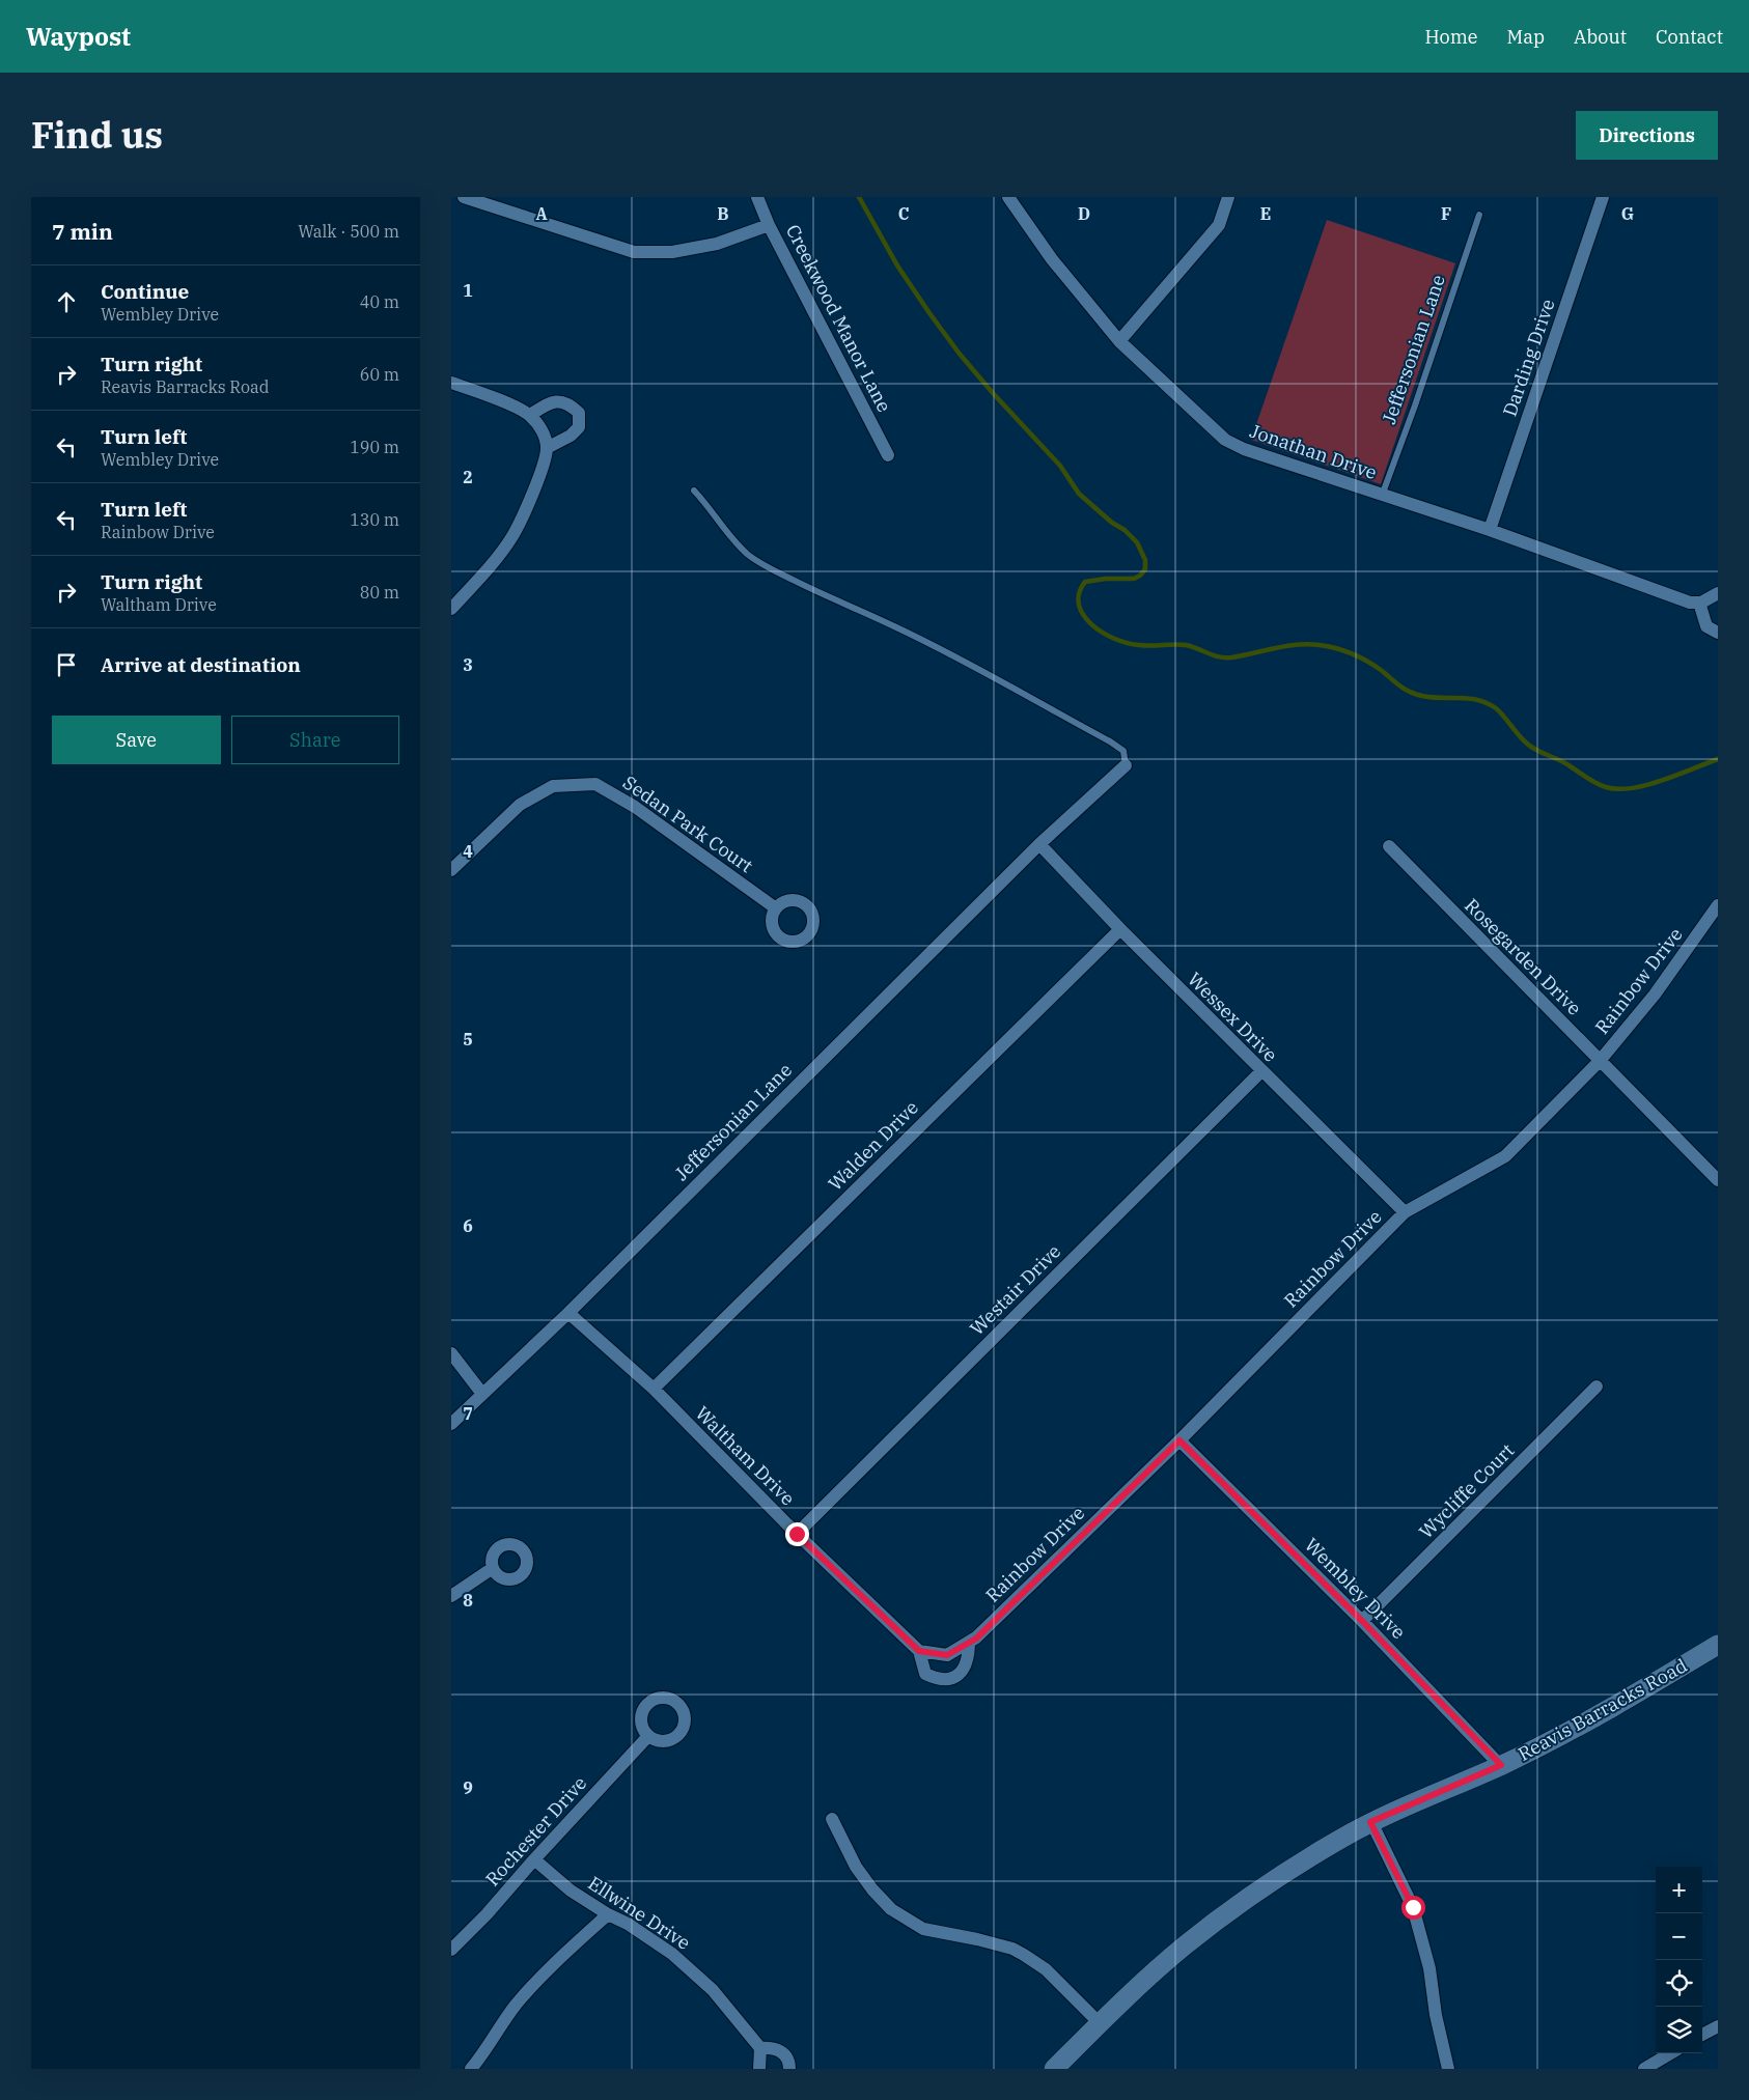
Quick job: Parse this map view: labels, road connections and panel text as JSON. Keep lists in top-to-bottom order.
{
  "streets": {
    "main road": ["Reavis Barracks Road"],
    "street": [
      "Creekwood Manor Lane",
      "Jeffersonian Lane",
      "Darding Drive",
      "Jonathan Drive",
      "Sedan Park Court",
      "Rosegarden Drive",
      "Rainbow Drive",
      "Wessex Drive",
      "Walden Drive",
      "Westair Drive",
      "Waltham Drive",
      "Wycliffe Court",
      "Wembley Drive",
      "Rochester Drive",
      "Ellwine Drive"
    ]
  },
  "crossings": [
    ["Jeffersonian Lane", "Jonathan Drive"],
    ["Jeffersonian Lane", "Wessex Drive"],
    ["Jeffersonian Lane", "Waltham Drive"],
    ["Darding Drive", "Jonathan Drive"],
    ["Rosegarden Drive", "Rainbow Drive"],
    ["Rainbow Drive", "Wessex Drive"],
    ["Rainbow Drive", "Waltham Drive"],
    ["Rainbow Drive", "Wembley Drive"],
    ["Wessex Drive", "Walden Drive"],
    ["Wessex Drive", "Westair Drive"],
    ["Walden Drive", "Waltham Drive"],
    ["Westair Drive", "Waltham Drive"],
    ["Wycliffe Court", "Wembley Drive"],
    ["Wembley Drive", "Reavis Barracks Road"],
    ["Rochester Drive", "Ellwine Drive"]
  ],
  "page": {
    "header": "Waypost",
    "nav": [
      "Home",
      "Map",
      "About",
      "Contact"
    ],
    "title": "Find us",
    "buttons": [
      "Directions",
      ["Save", "Share"]
    ],
    "heading": ["7 min", "Walk · 500 m"],
    "list": [
      ["Continue", "Wembley Drive", "40 m"],
      ["Turn right", "Reavis Barracks Road", "60 m"],
      ["Turn left", "Wembley Drive", "190 m"],
      ["Turn left", "Rainbow Drive", "130 m"],
      ["Turn right", "Waltham Drive", "80 m"],
      "Arrive at destination"
    ],
    "map_buttons": ["+", "−"]
  },
  "grid": {
    "columns": [
      "A",
      "B",
      "C",
      "D",
      "E",
      "F",
      "G"
    ],
    "rows": [
      "1",
      "2",
      "3",
      "4",
      "5",
      "6",
      "7",
      "8",
      "9"
    ]
  }
}
